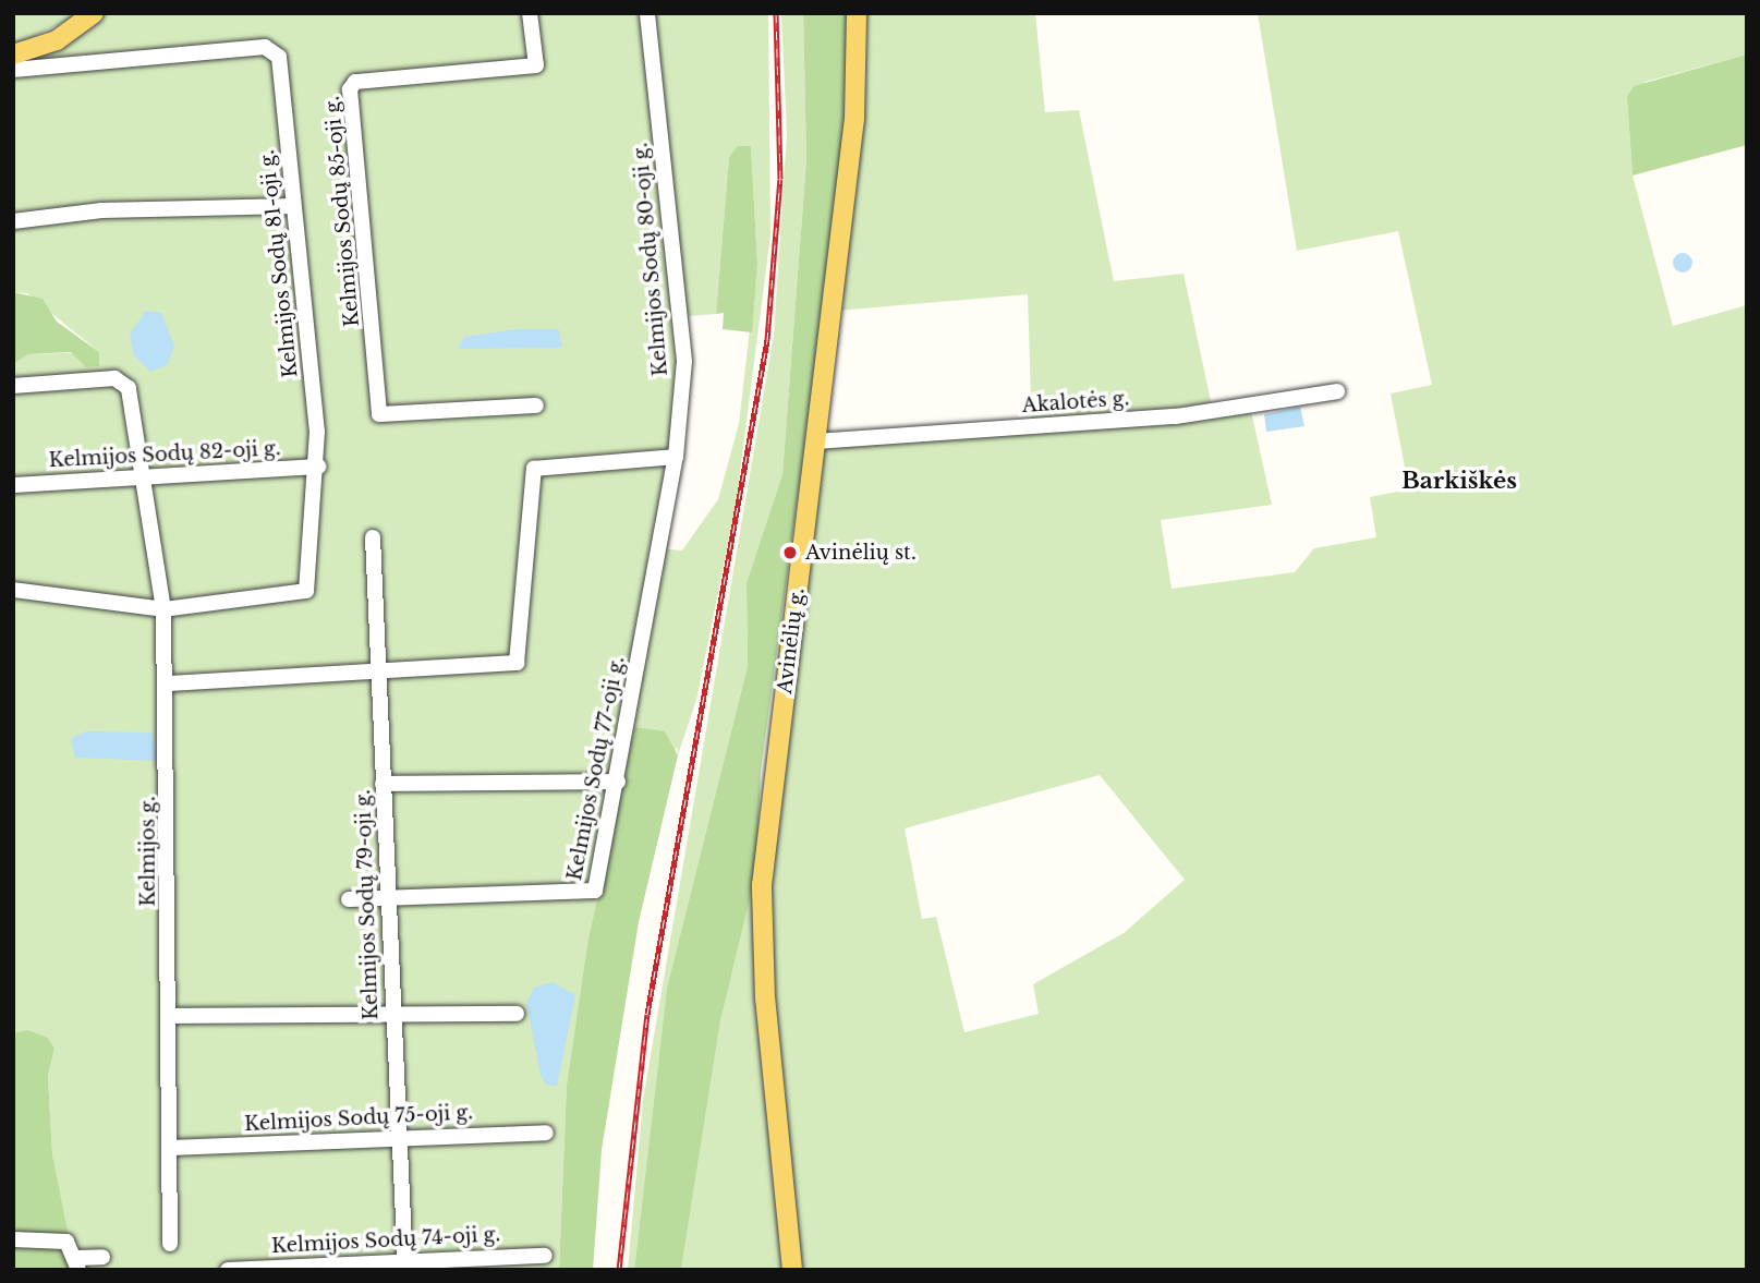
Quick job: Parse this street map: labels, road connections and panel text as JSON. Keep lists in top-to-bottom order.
{
  "streets": {
    "main road": ["Avinėlių g."],
    "street": [
      "Kelmijos Sodų 85-oji g.",
      "Kelmijos Sodų 80-oji g.",
      "Kelmijos Sodų 81-oji g.",
      "Akalotės g.",
      "Kelmijos Sodų 82-oji g.",
      "Kelmijos Sodų 77-oji g.",
      "Kelmijos g.",
      "Kelmijos Sodų 79-oji g.",
      "Kelmijos Sodų 75-oji g.",
      "Kelmijos Sodų 74-oji g."
    ]
  },
  "crossings": [
    ["Kelmijos Sodų 80-oji g.", "Kelmijos Sodų 77-oji g."],
    ["Kelmijos Sodų 81-oji g.", "Kelmijos Sodų 82-oji g."],
    ["Kelmijos Sodų 81-oji g.", "Kelmijos g."],
    ["Akalotės g.", "Avinėlių g."],
    ["Kelmijos Sodų 82-oji g.", "Kelmijos g."],
    ["Kelmijos Sodų 77-oji g.", "Kelmijos Sodų 79-oji g."],
    ["Kelmijos g.", "Kelmijos Sodų 75-oji g."],
    ["Kelmijos Sodų 79-oji g.", "Kelmijos Sodų 75-oji g."],
    ["Kelmijos Sodų 79-oji g.", "Kelmijos Sodų 74-oji g."]
  ],
  "districts": ["Barkiškės"],
  "places": ["Avinėlių st."]
}
